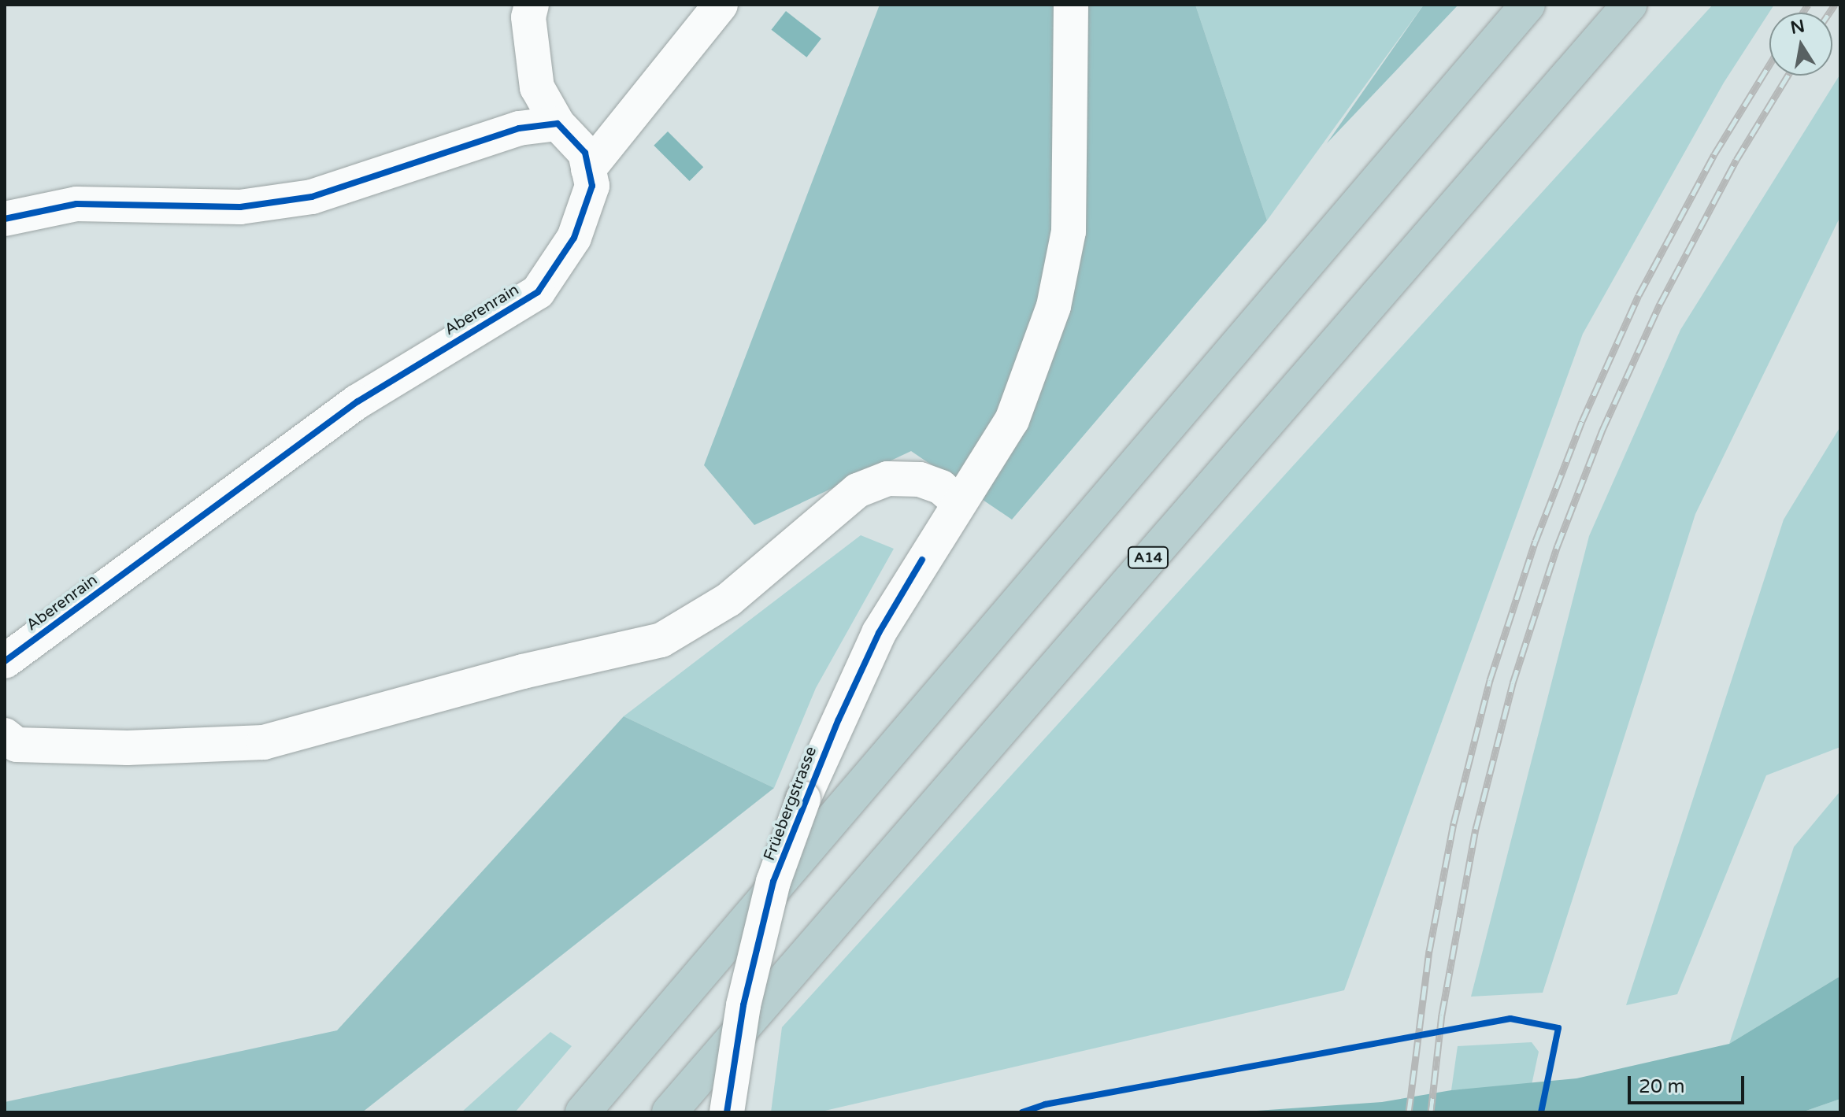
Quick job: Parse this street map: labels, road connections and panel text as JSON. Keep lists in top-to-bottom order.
{
  "streets": {
    "highway": ["A14"],
    "street": ["Aberenrain", "Früebergstrasse"]
  },
  "scale_bar": "20 m",
  "north": "top"
}
